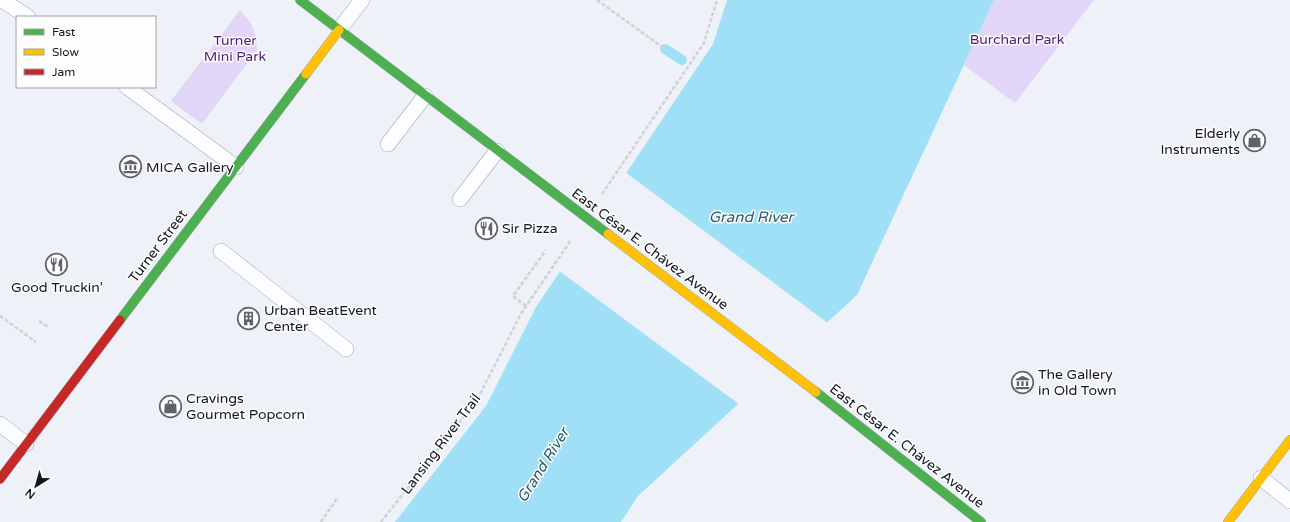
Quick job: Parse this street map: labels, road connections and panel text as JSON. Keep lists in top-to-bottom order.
{
  "streets": {
    "street": ["Turner Street", "East César E. Chávez Avenue"],
    "path": ["Lansing River Trail"]
  },
  "crossings": [
    ["Turner Street", "East César E. Chávez Avenue"]
  ],
  "water": ["Grand River"],
  "parks": ["Burchard Park", "Turner Mini Park"],
  "places": {
    "shop": ["Elderly Instruments", "Cravings Gourmet Popcorn"],
    "museum": ["MICA Gallery", "The Gallery in Old Town"],
    "restaurant": ["Sir Pizza", "Good Truckin’"],
    "building": ["Urban BeatEvent Center"]
  },
  "legend": ["Fast", "Slow", "Jam"],
  "north": "bottom left"
}
